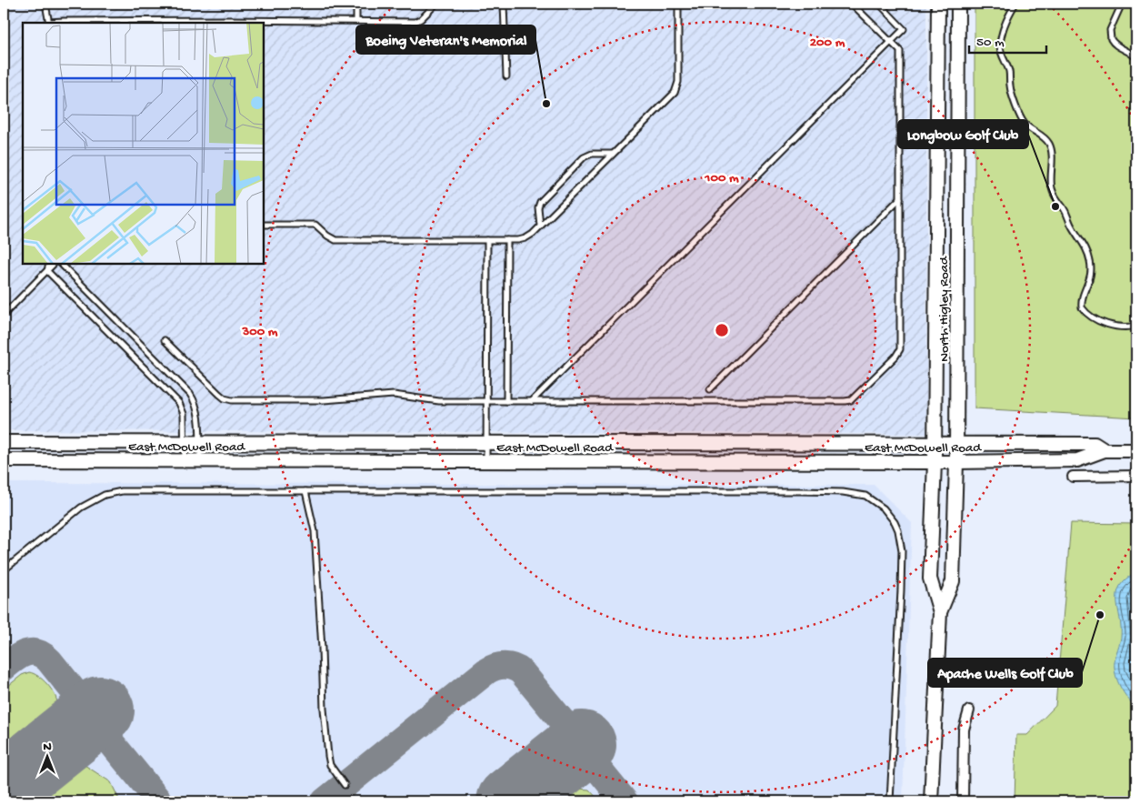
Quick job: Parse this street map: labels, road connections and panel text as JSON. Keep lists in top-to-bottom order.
{
  "streets": {
    "main road": ["North Higley Road", "East McDowell Road"]
  },
  "crossings": [
    ["North Higley Road", "East McDowell Road"]
  ],
  "places": ["Boeing Veteran's Memorial", "Longbow Golf Club", "Apache Wells Golf Club"],
  "scale_bar": "50 m",
  "north": "top",
  "rings": ["200 m", "100 m", "300 m"]
}
